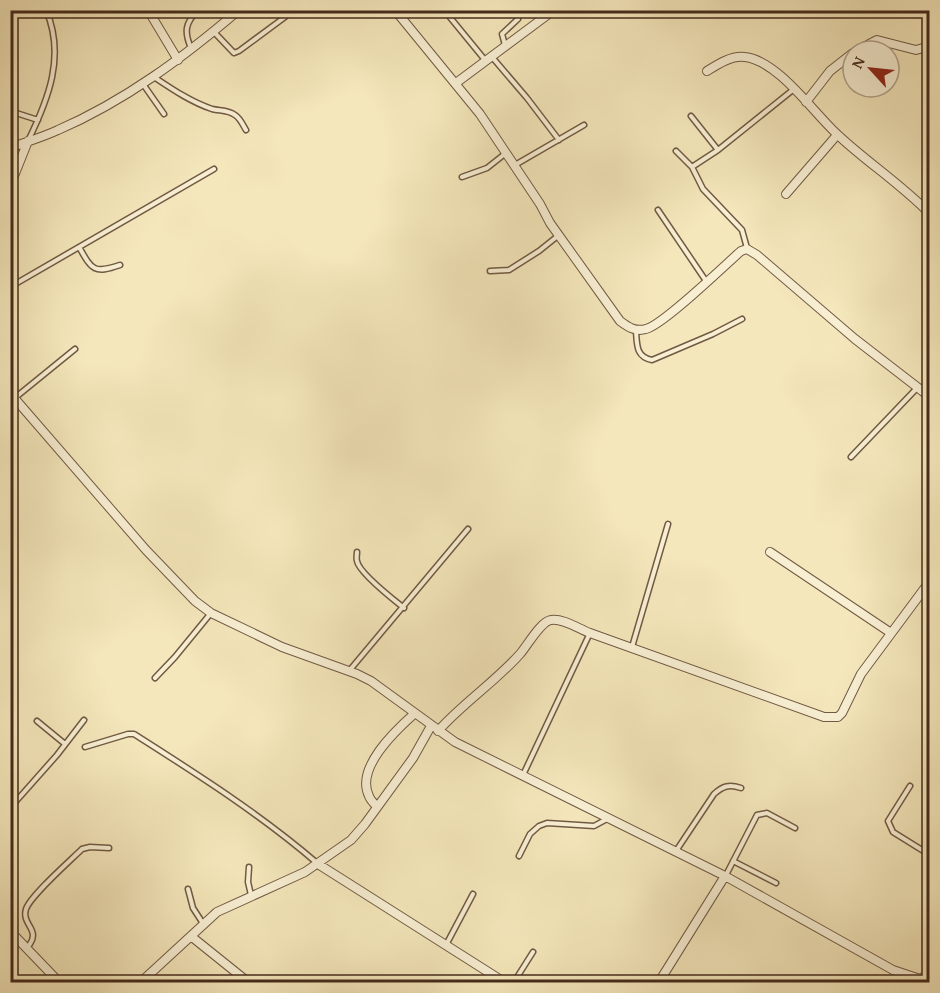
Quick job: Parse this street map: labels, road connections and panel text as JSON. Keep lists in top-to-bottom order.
{
  "north": "top left"
}
